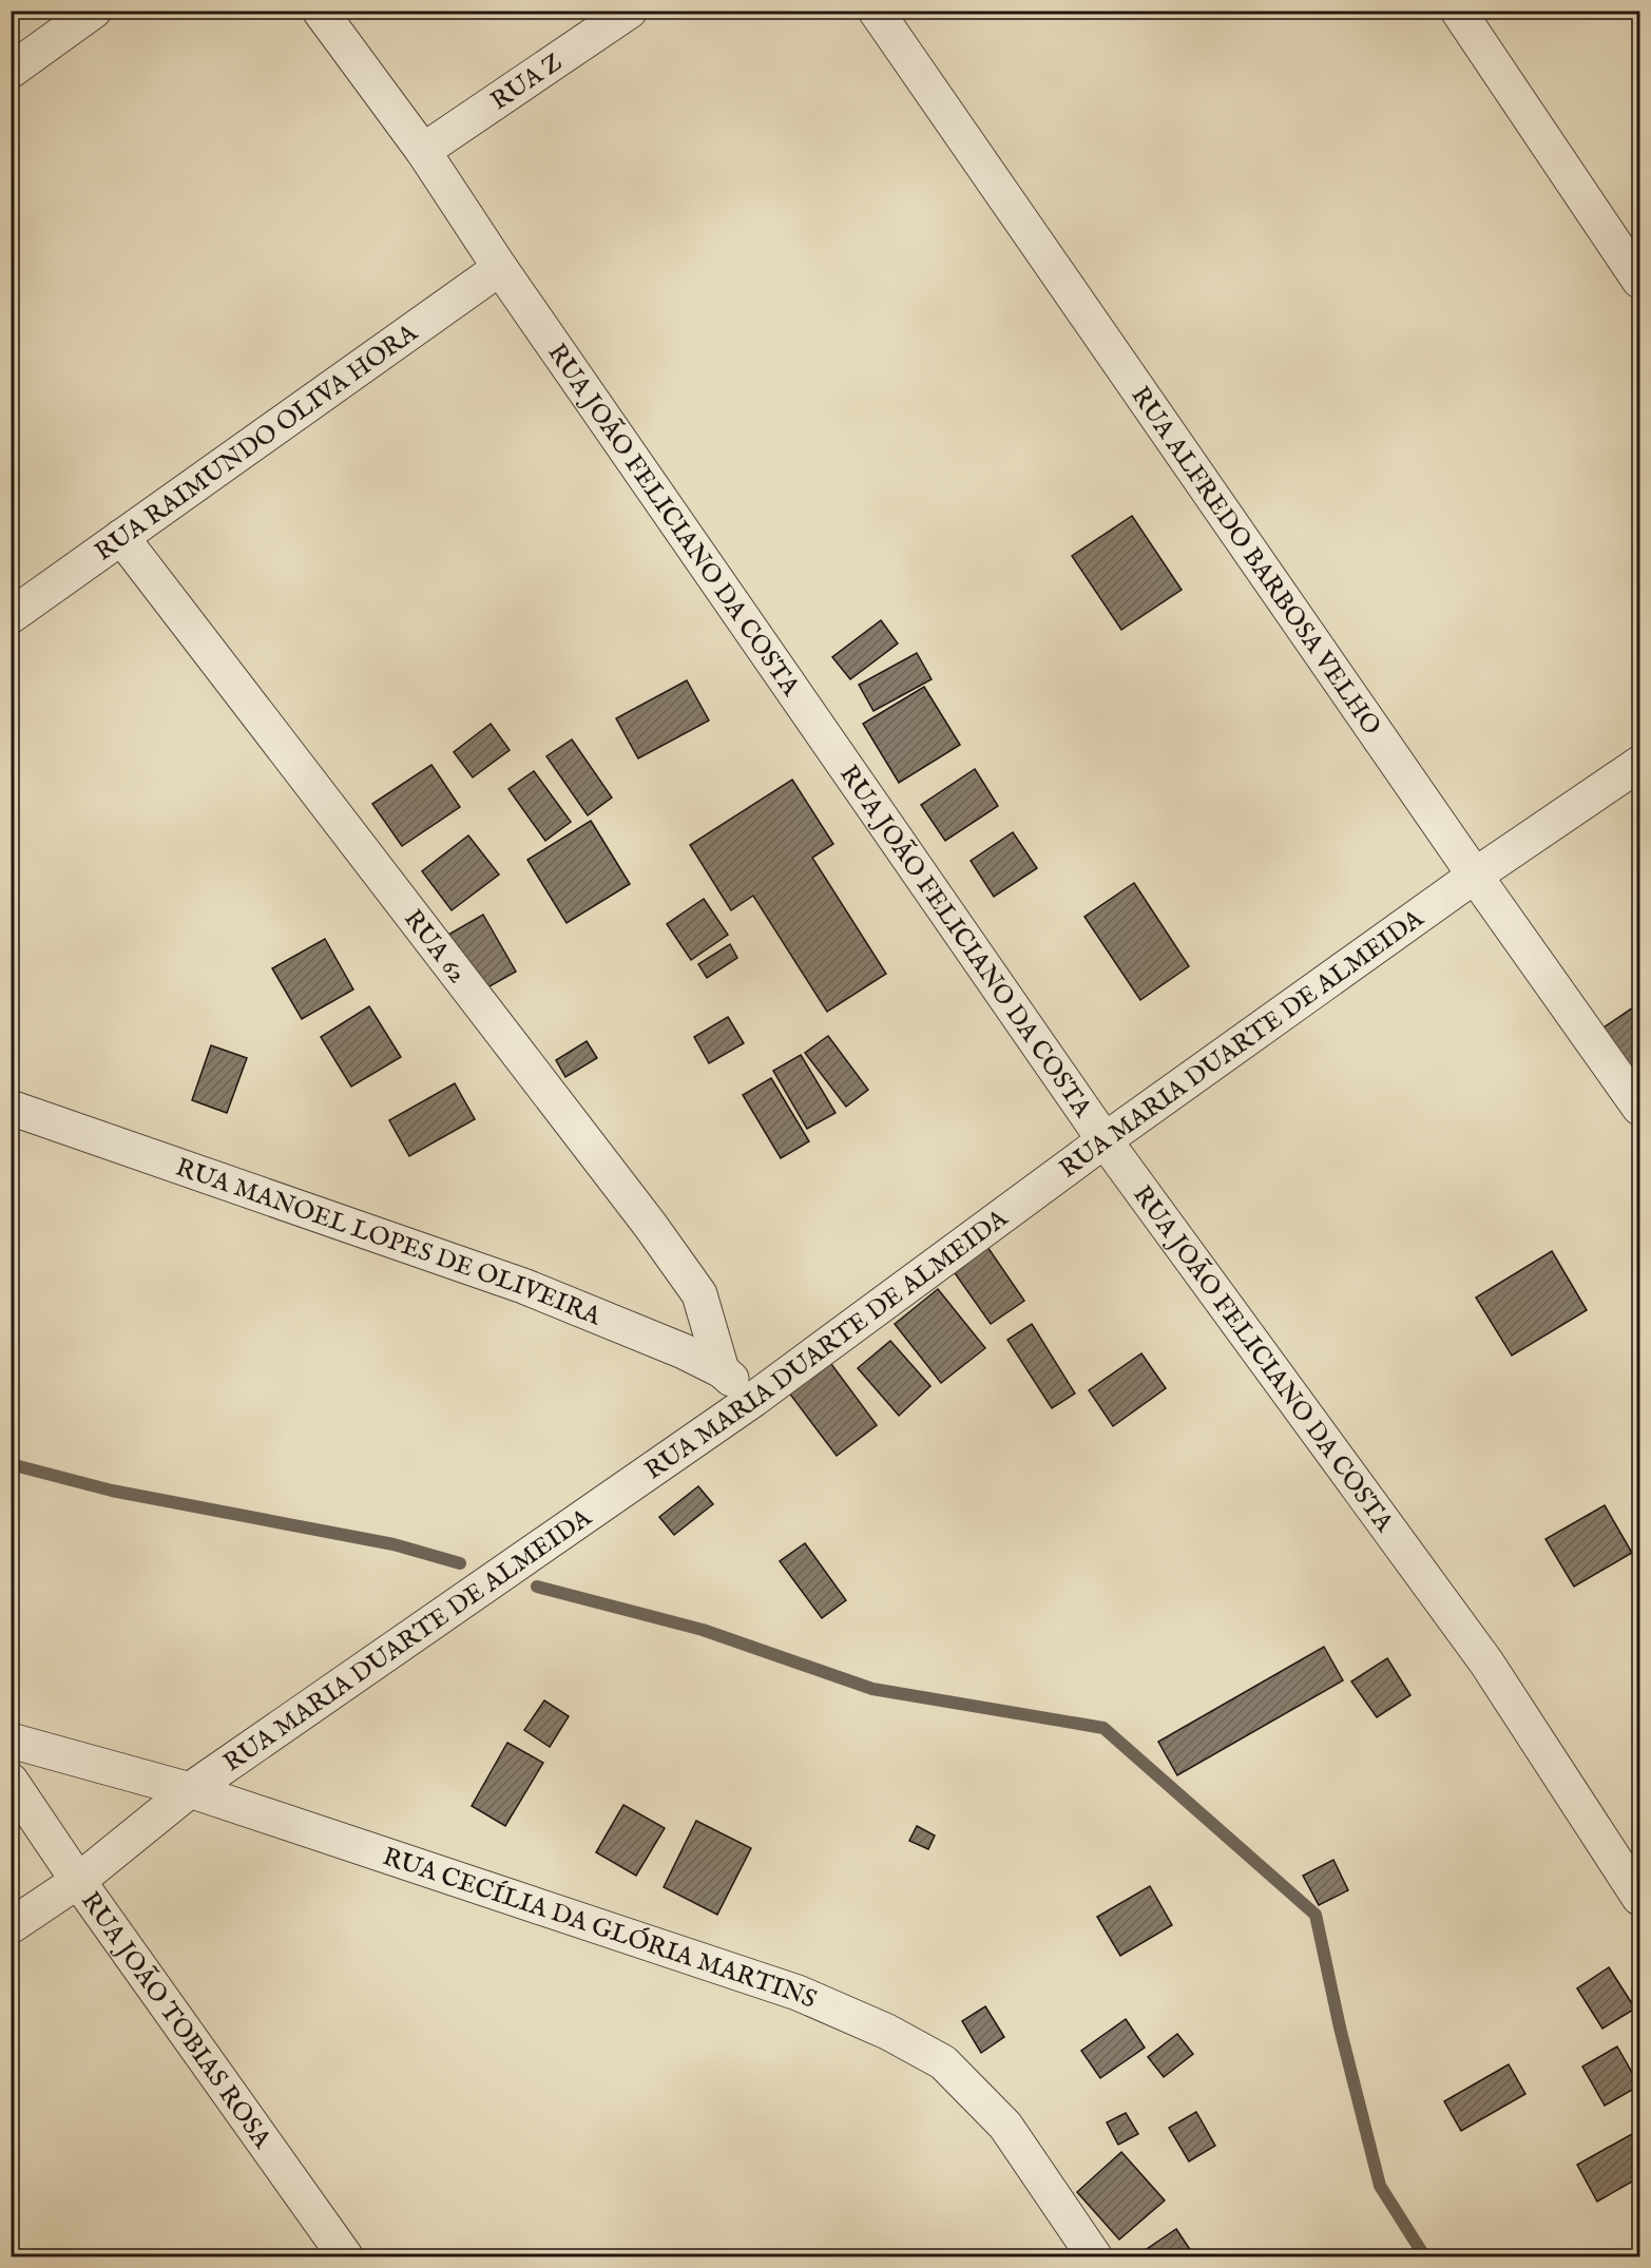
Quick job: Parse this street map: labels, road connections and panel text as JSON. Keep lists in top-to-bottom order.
{
  "streets": {
    "street": [
      "RUA Z",
      "RUA RAIMUNDO OLIVA HORA",
      "RUA JOÃO FELICIANO DA COSTA",
      "RUA ALFREDO BARBOSA VELHO",
      "RUA 62",
      "RUA MARIA DUARTE DE ALMEIDA",
      "RUA MANOEL LOPES DE OLIVEIRA",
      "RUA CECÍLIA DA GLÓRIA MARTINS",
      "RUA JOÃO TOBIAS ROSA"
    ]
  },
  "crossings": [
    ["RUA Z", "RUA JOÃO FELICIANO DA COSTA"],
    ["RUA RAIMUNDO OLIVA HORA", "RUA JOÃO FELICIANO DA COSTA"],
    ["RUA RAIMUNDO OLIVA HORA", "RUA 62"],
    ["RUA JOÃO FELICIANO DA COSTA", "RUA MARIA DUARTE DE ALMEIDA"],
    ["RUA ALFREDO BARBOSA VELHO", "RUA MARIA DUARTE DE ALMEIDA"],
    ["RUA 62", "RUA MANOEL LOPES DE OLIVEIRA"],
    ["RUA MARIA DUARTE DE ALMEIDA", "RUA MANOEL LOPES DE OLIVEIRA"],
    ["RUA MARIA DUARTE DE ALMEIDA", "RUA CECÍLIA DA GLÓRIA MARTINS"],
    ["RUA MARIA DUARTE DE ALMEIDA", "RUA JOÃO TOBIAS ROSA"]
  ]
}
